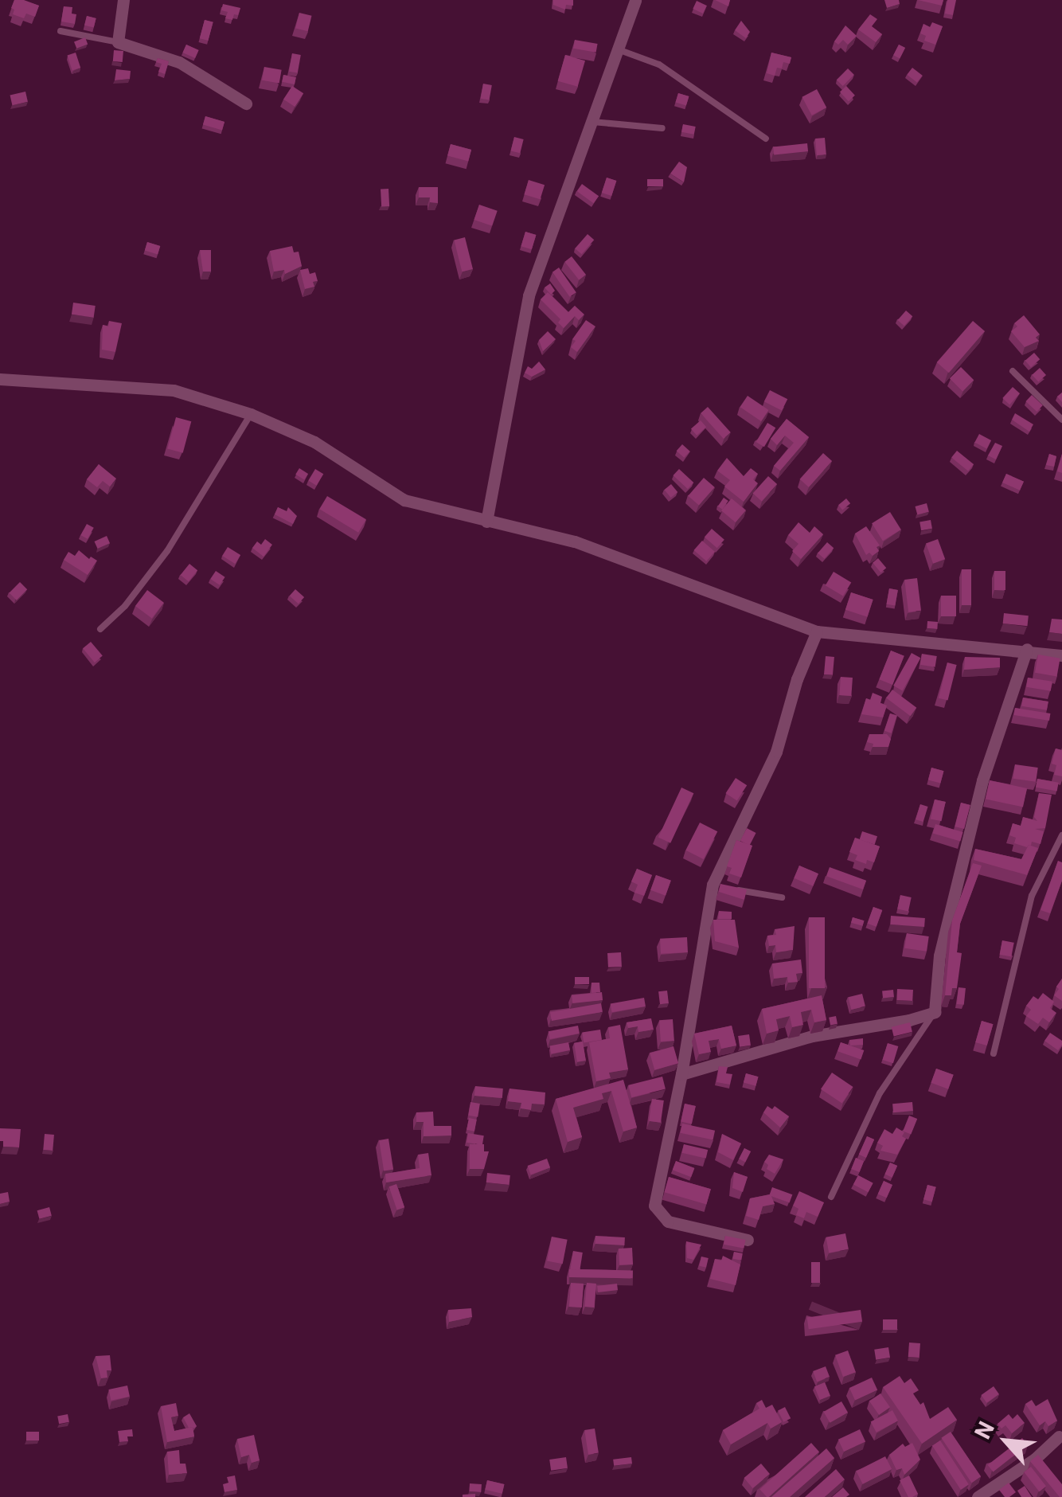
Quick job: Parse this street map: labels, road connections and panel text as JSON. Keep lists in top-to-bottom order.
{
  "north": "top left"
}
